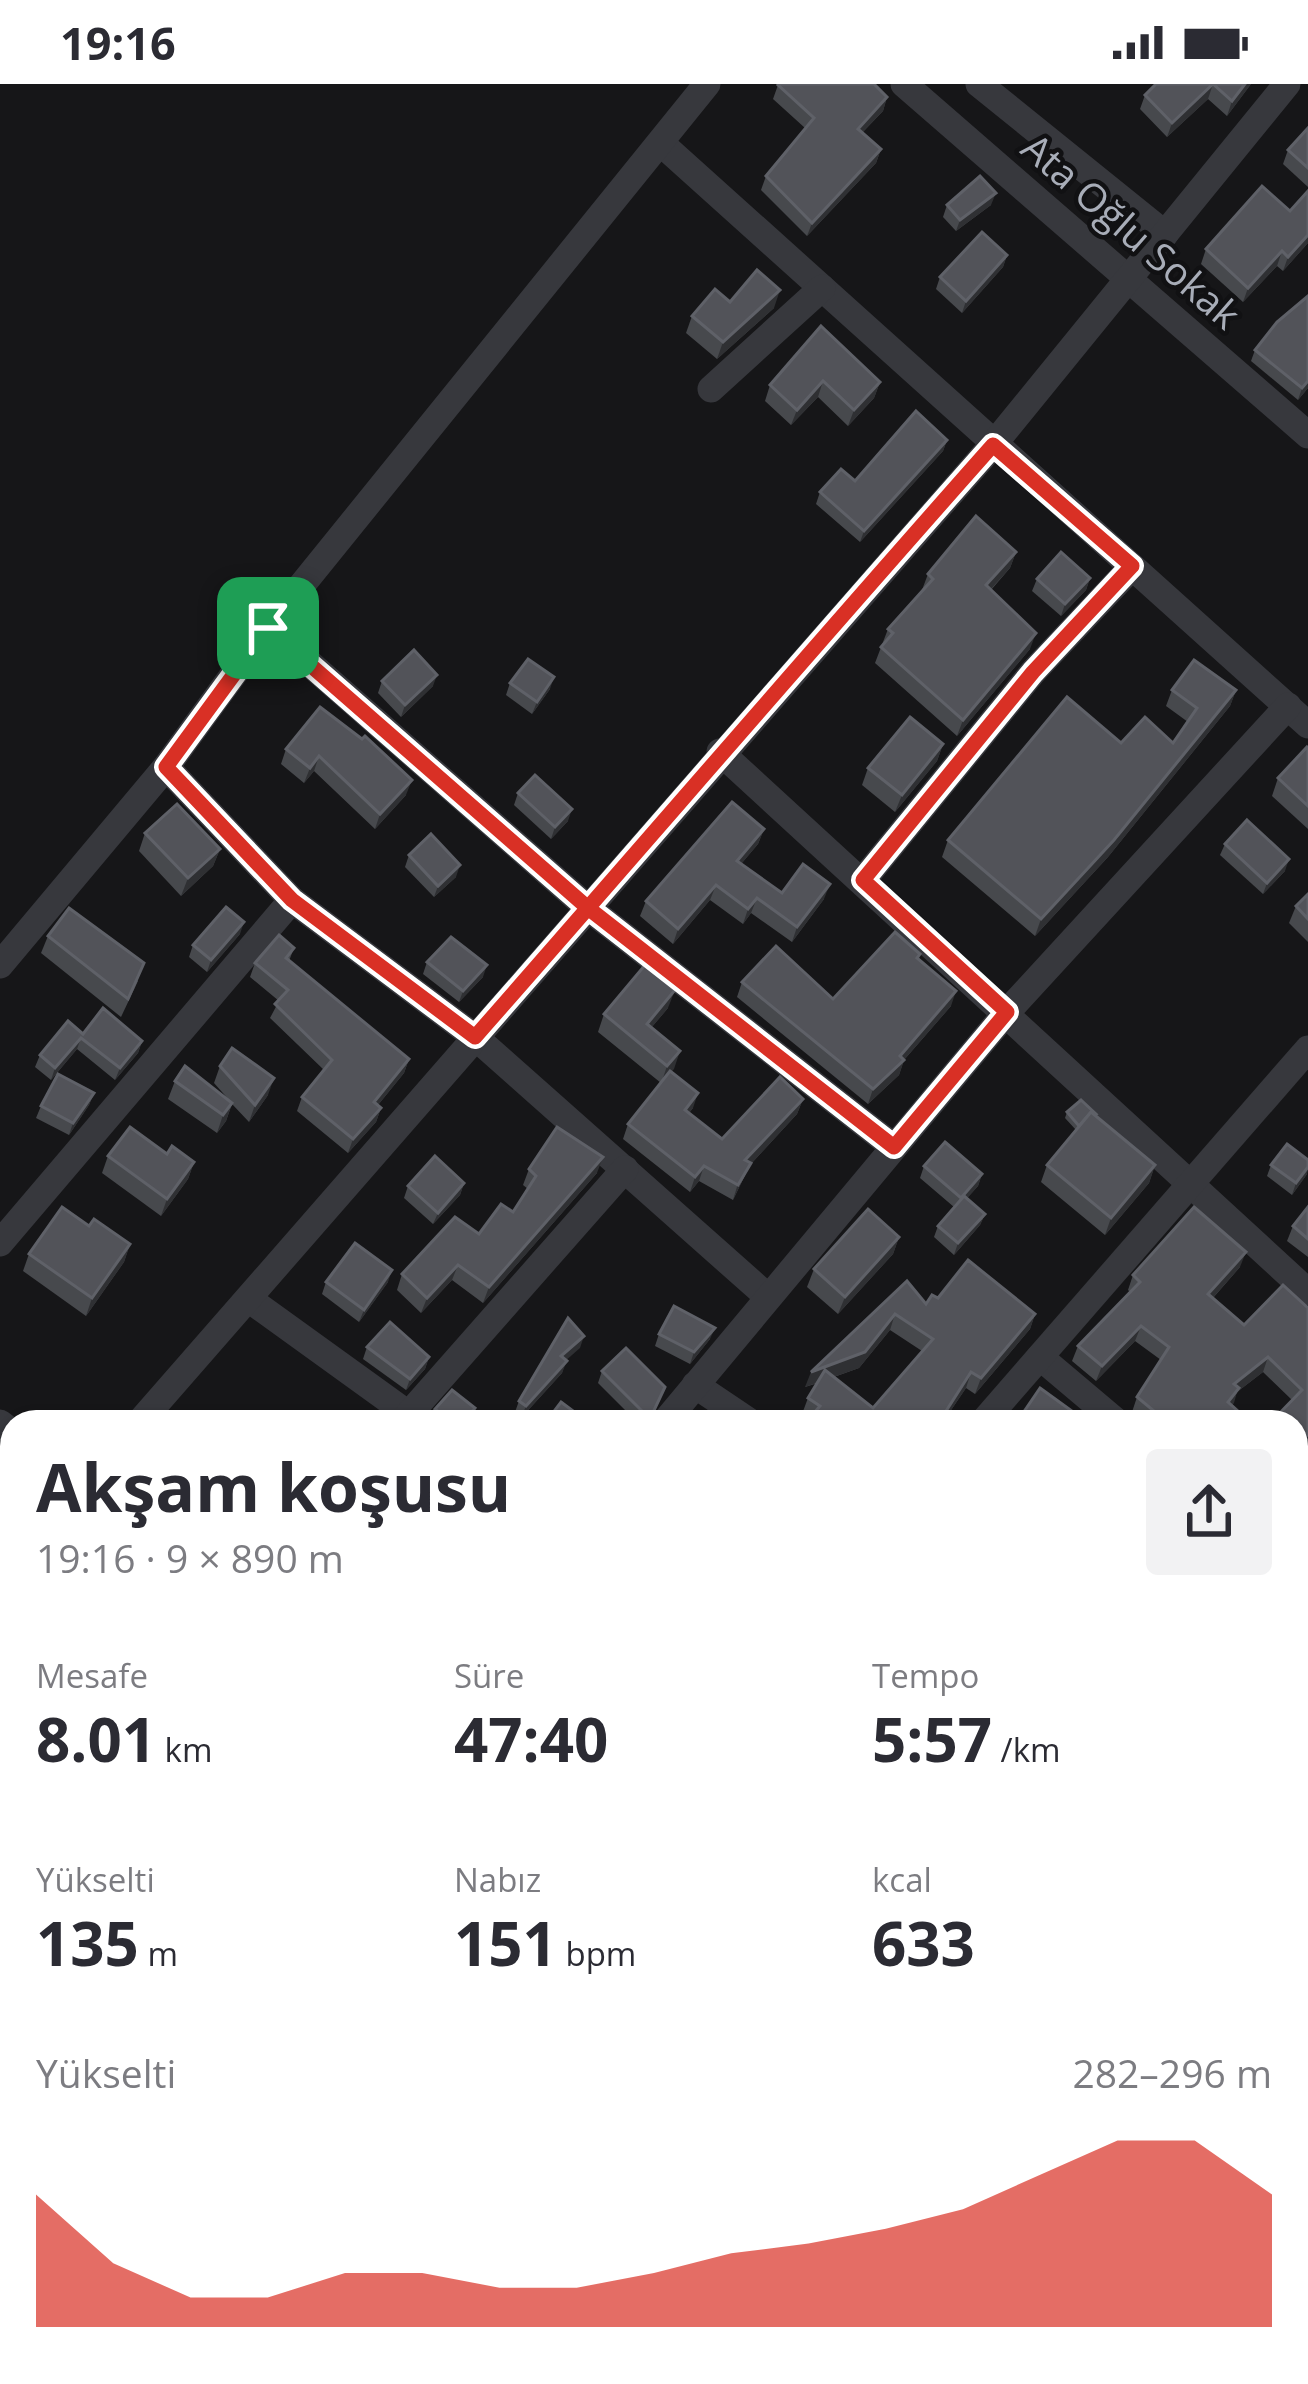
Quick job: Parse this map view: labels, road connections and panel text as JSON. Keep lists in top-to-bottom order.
{
  "streets": {
    "street": ["Ata Oğlu Sokak"]
  },
  "page": {
    "status": "19:16",
    "heading": ["Akşam koşusu", "19:16 · 9 × 890 m"],
    "stats": [
      ["Mesafe", "8.01 km"],
      ["Süre", "47:40"],
      ["Tempo", "5:57 /km"],
      ["Yükselti", "135 m"],
      ["Nabız", "151 bpm"],
      ["kcal", "633"]
    ],
    "chart": ["Yükselti", "282–296 m"]
  }
}
